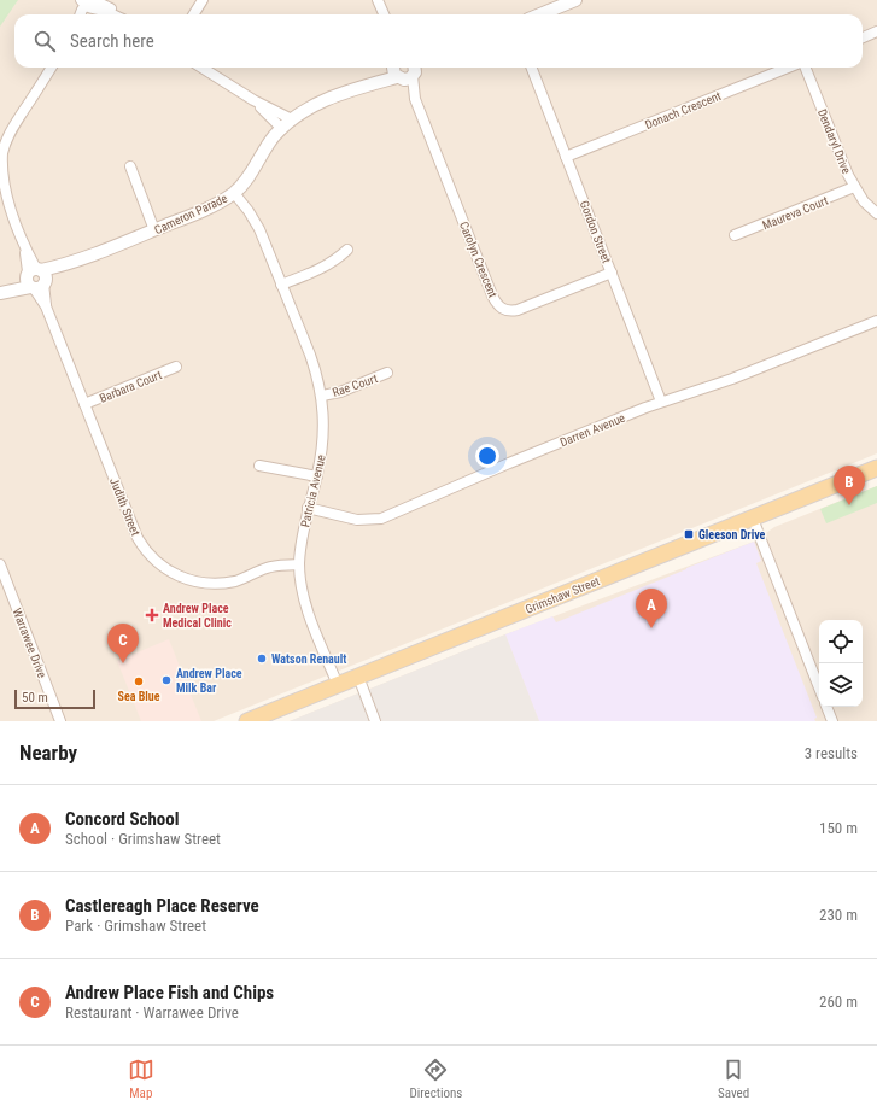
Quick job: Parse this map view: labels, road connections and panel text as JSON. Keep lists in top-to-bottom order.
{
  "streets": {
    "main road": ["Grimshaw Street"],
    "street": [
      "Donach Crescent",
      "Dendaryl Drive",
      "Maureva Court",
      "Cameron Parade",
      "Gordon Street",
      "Carolyn Crescent",
      "Rae Court",
      "Barbara Court",
      "Darren Avenue",
      "Patricia Avenue",
      "Judith Street",
      "Warrawee Drive"
    ]
  },
  "crossings": [
    ["Donach Crescent", "Gordon Street"],
    ["Dendaryl Drive", "Maureva Court"],
    ["Cameron Parade", "Carolyn Crescent"],
    ["Cameron Parade", "Patricia Avenue"],
    ["Cameron Parade", "Judith Street"],
    ["Gordon Street", "Carolyn Crescent"],
    ["Gordon Street", "Darren Avenue"],
    ["Rae Court", "Patricia Avenue"],
    ["Barbara Court", "Judith Street"],
    ["Darren Avenue", "Patricia Avenue"],
    ["Patricia Avenue", "Judith Street"],
    ["Patricia Avenue", "Grimshaw Street"]
  ],
  "places": {
    "transit": ["Gleeson Drive"],
    "health": ["Andrew Place Medical Clinic"],
    "other": ["Watson Renault", "Andrew Place Milk Bar", "Sea Blue"]
  },
  "scale_bar": "50 m",
  "page": {
    "search": "Search here",
    "pins": ["B", "A", "C"],
    "scale": "50 m",
    "heading": ["Nearby", "3 results"],
    "list": [
      {
        "mark": "A",
        "name": "Concord School",
        "note": "School · Grimshaw Street",
        "value": "150 m"
      },
      {
        "mark": "B",
        "name": "Castlereagh Place Reserve",
        "note": "Park · Grimshaw Street",
        "value": "230 m"
      },
      {
        "mark": "C",
        "name": "Andrew Place Fish and Chips",
        "note": "Restaurant · Warrawee Drive",
        "value": "260 m"
      }
    ],
    "nav": ["Map", "Directions", "Saved"]
  }
}
